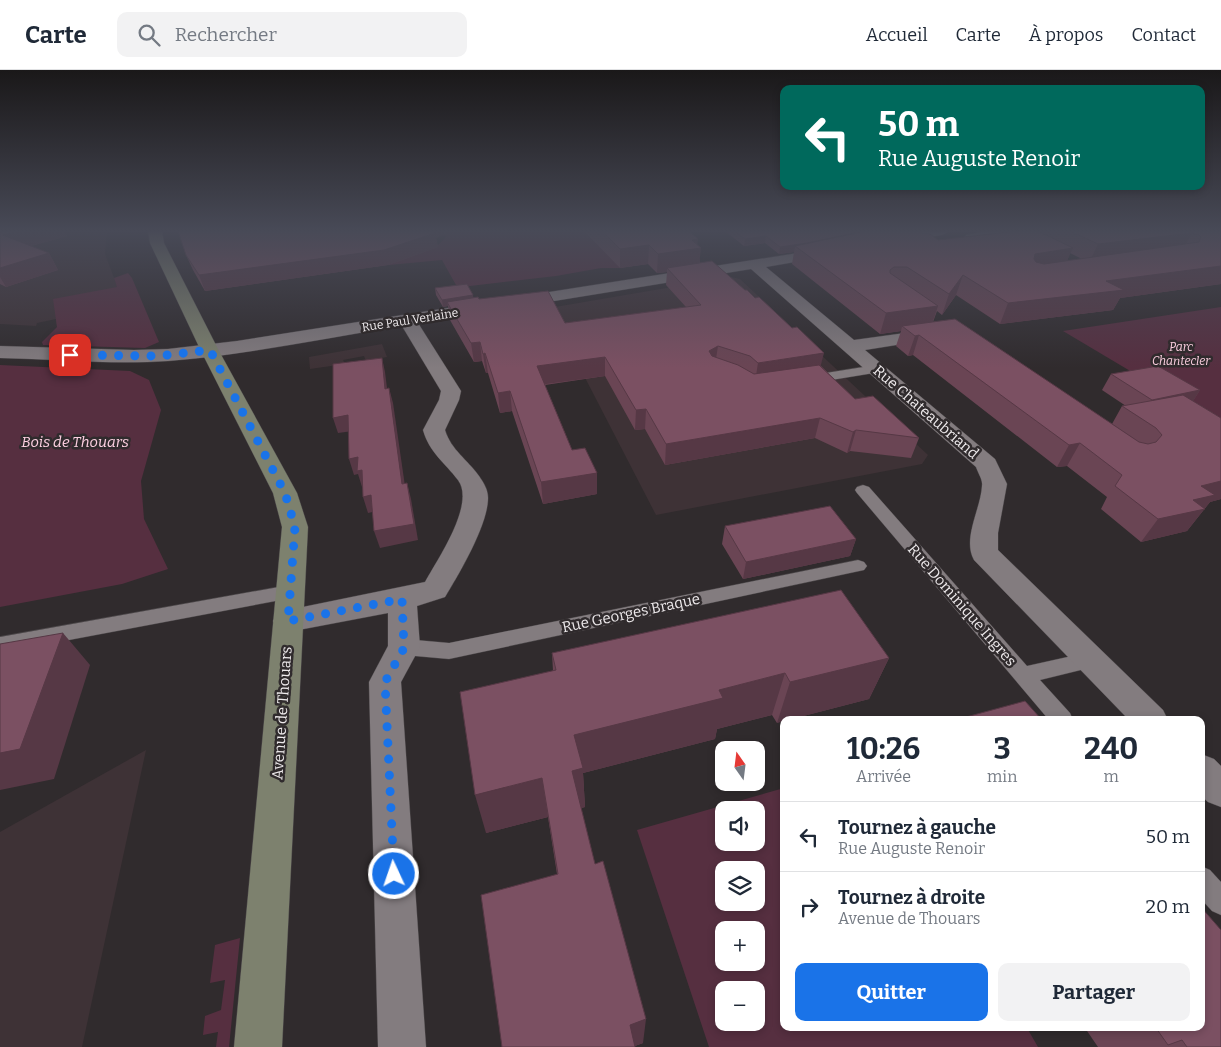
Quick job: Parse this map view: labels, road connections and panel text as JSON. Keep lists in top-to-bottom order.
{
  "streets": {
    "street": ["Rue Paul Verlaine", "Rue Chateaubriand", "Avenue de Thouars"],
    "lane": ["Rue Dominique Ingres", "Rue Georges Braque"]
  },
  "crossings": [
    ["Rue Paul Verlaine", "Avenue de Thouars"]
  ],
  "parks": ["Parc Chantecler", "Bois de Thouars"],
  "north": "top",
  "page": {
    "header": "Carte",
    "search": "Rechercher",
    "nav": [
      "Accueil",
      "Carte",
      "À propos",
      "Contact"
    ],
    "turn": ["50 m", "Rue Auguste Renoir"],
    "eta": [
      "10:26",
      "Arrivée",
      "3",
      "min",
      "240",
      "m"
    ],
    "map_buttons": ["+", "−"],
    "list": [
      {
        "name": "Tournez à gauche",
        "note": "Rue Auguste Renoir",
        "value": "50 m"
      },
      {
        "name": "Tournez à droite",
        "note": "Avenue de Thouars",
        "value": "20 m"
      }
    ],
    "buttons": ["Quitter", "Partager"]
  }
}
